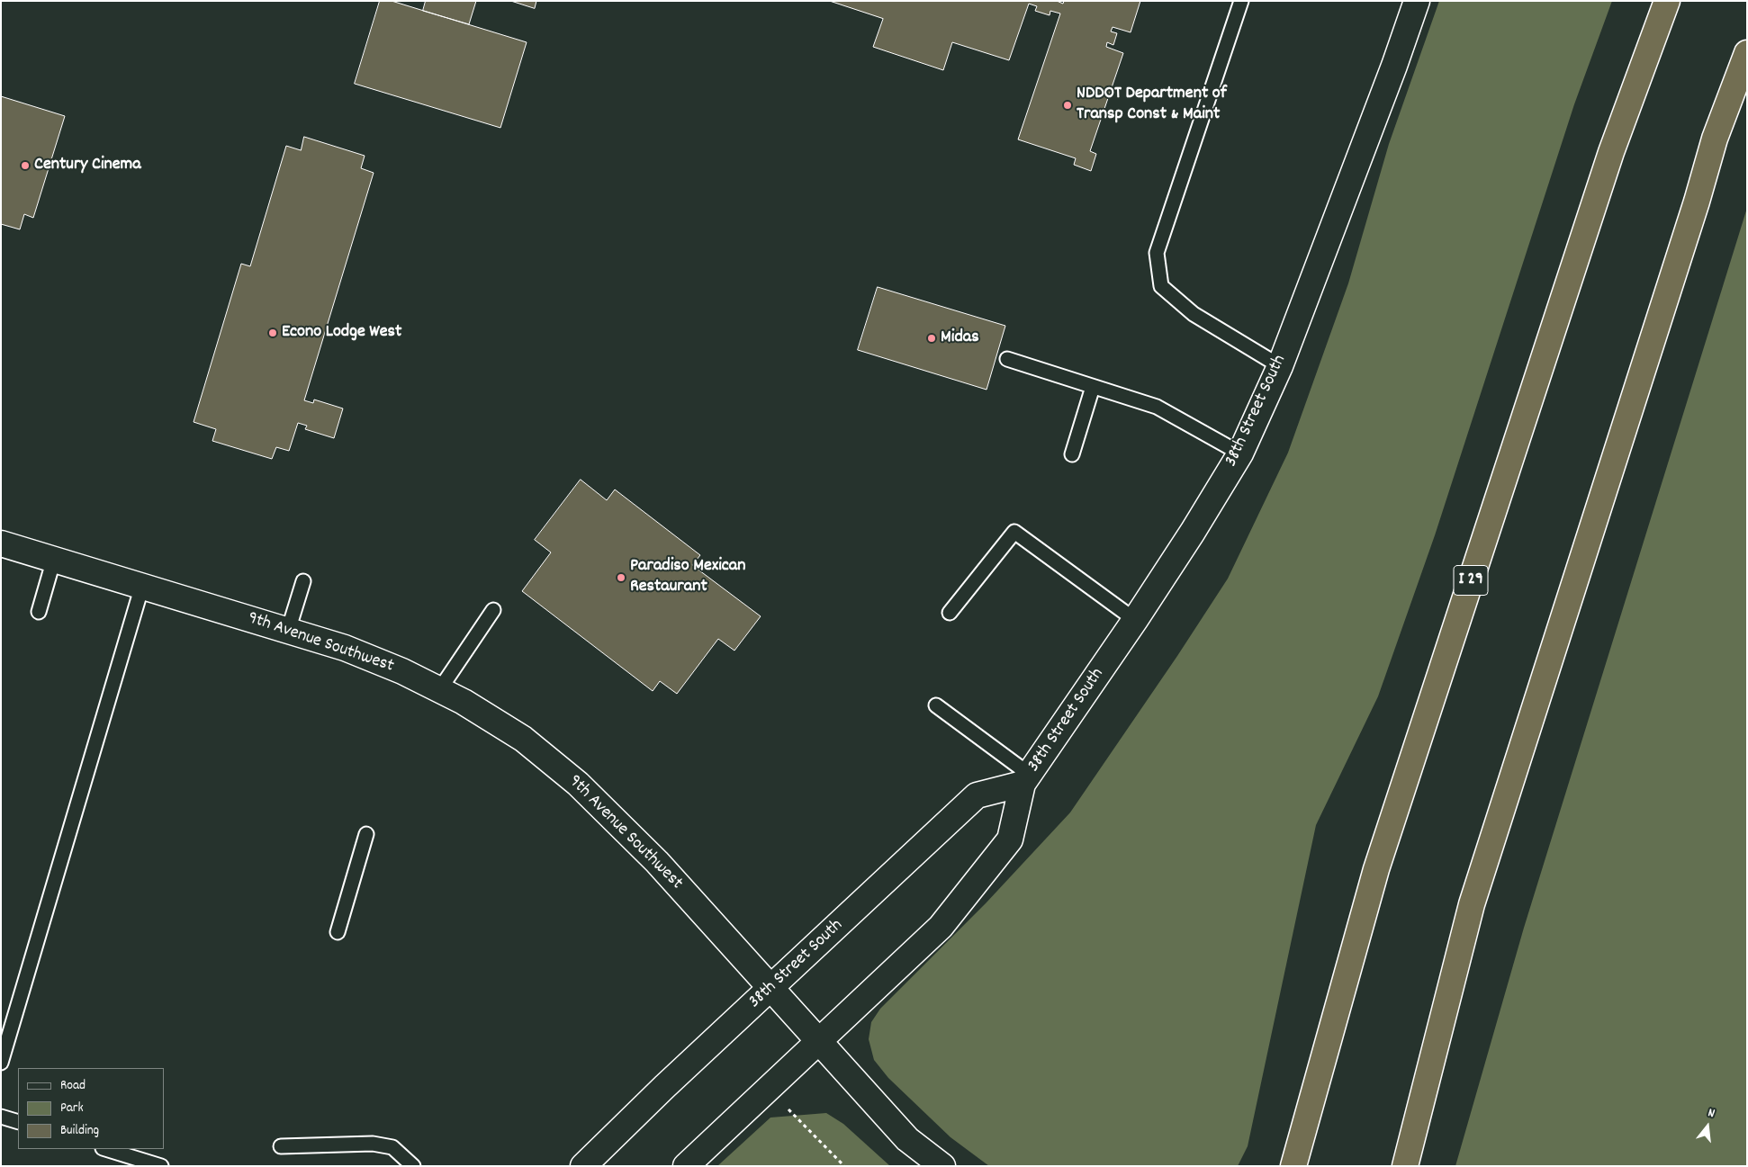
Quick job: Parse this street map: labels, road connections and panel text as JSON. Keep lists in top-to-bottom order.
{
  "streets": {
    "highway": ["I 29"],
    "street": ["38th Street South", "9th Avenue Southwest"]
  },
  "crossings": [
    ["38th Street South", "9th Avenue Southwest"]
  ],
  "places": [
    "NDDOT Department of Transp Const & Maint",
    "Century Cinema",
    "Econo Lodge West",
    "Midas",
    "Paradiso Mexican Restaurant"
  ],
  "legend": ["Road", "Park", "Building"],
  "north": "top"
}
